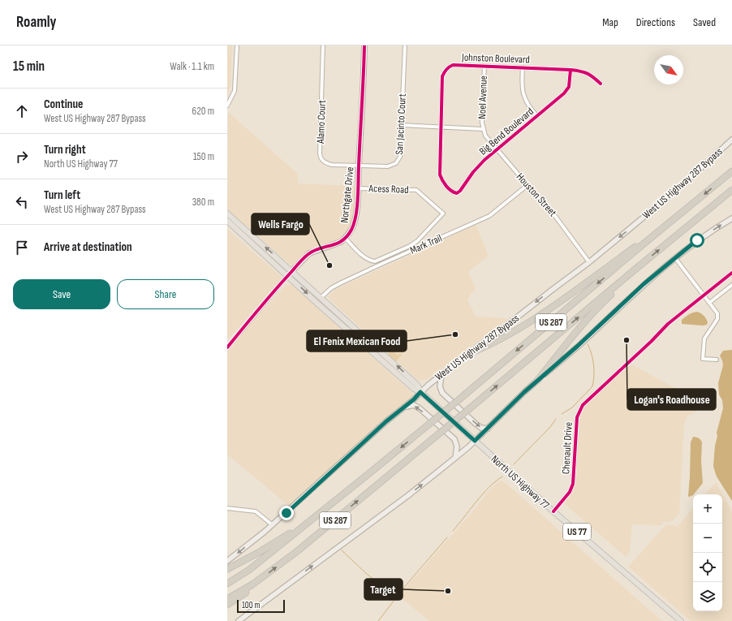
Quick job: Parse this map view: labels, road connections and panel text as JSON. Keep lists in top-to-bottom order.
{
  "streets": {
    "highway": ["US 287"],
    "main road": [
      "West US Highway 287 Bypass",
      "Northgate Drive",
      "North US Highway 77",
      "US 77"
    ],
    "street": [
      "Johnston Boulevard",
      "Noel Avenue",
      "Alamo Court",
      "San Jacinto Court",
      "Big Bend Boulevard",
      "Acess Road",
      "Houston Street",
      "Mark Trail",
      "Chenault Drive"
    ]
  },
  "crossings": [
    ["Johnston Boulevard", "Noel Avenue"],
    ["Johnston Boulevard", "Big Bend Boulevard"],
    ["Noel Avenue", "Houston Street"],
    ["Alamo Court", "San Jacinto Court"],
    ["Alamo Court", "Northgate Drive"],
    ["San Jacinto Court", "Northgate Drive"],
    ["Big Bend Boulevard", "Houston Street"],
    ["West US Highway 287 Bypass", "Houston Street"],
    ["West US Highway 287 Bypass", "North US Highway 77"],
    ["Acess Road", "Northgate Drive"],
    ["Northgate Drive", "North US Highway 77"],
    ["Houston Street", "Mark Trail"],
    ["Mark Trail", "North US Highway 77"],
    ["Chenault Drive", "North US Highway 77"]
  ],
  "one_way": ["West US Highway 287 Bypass"],
  "places": [
    "Wells Fargo",
    "El Fenix Mexican Food",
    "Logan's Roadhouse",
    "Target"
  ],
  "scale_bar": "100 m",
  "north": "bottom right",
  "page": {
    "header": "Roamly",
    "nav": ["Map", "Directions", "Saved"],
    "heading": ["15 min", "Walk · 1.1 km"],
    "list": [
      ["Continue", "West US Highway 287 Bypass", "620 m"],
      ["Turn right", "North US Highway 77", "150 m"],
      ["Turn left", "West US Highway 287 Bypass", "380 m"],
      "Arrive at destination"
    ],
    "buttons": ["Save", "Share"],
    "map_buttons": ["+", "−"],
    "scale": "100 m"
  }
}
